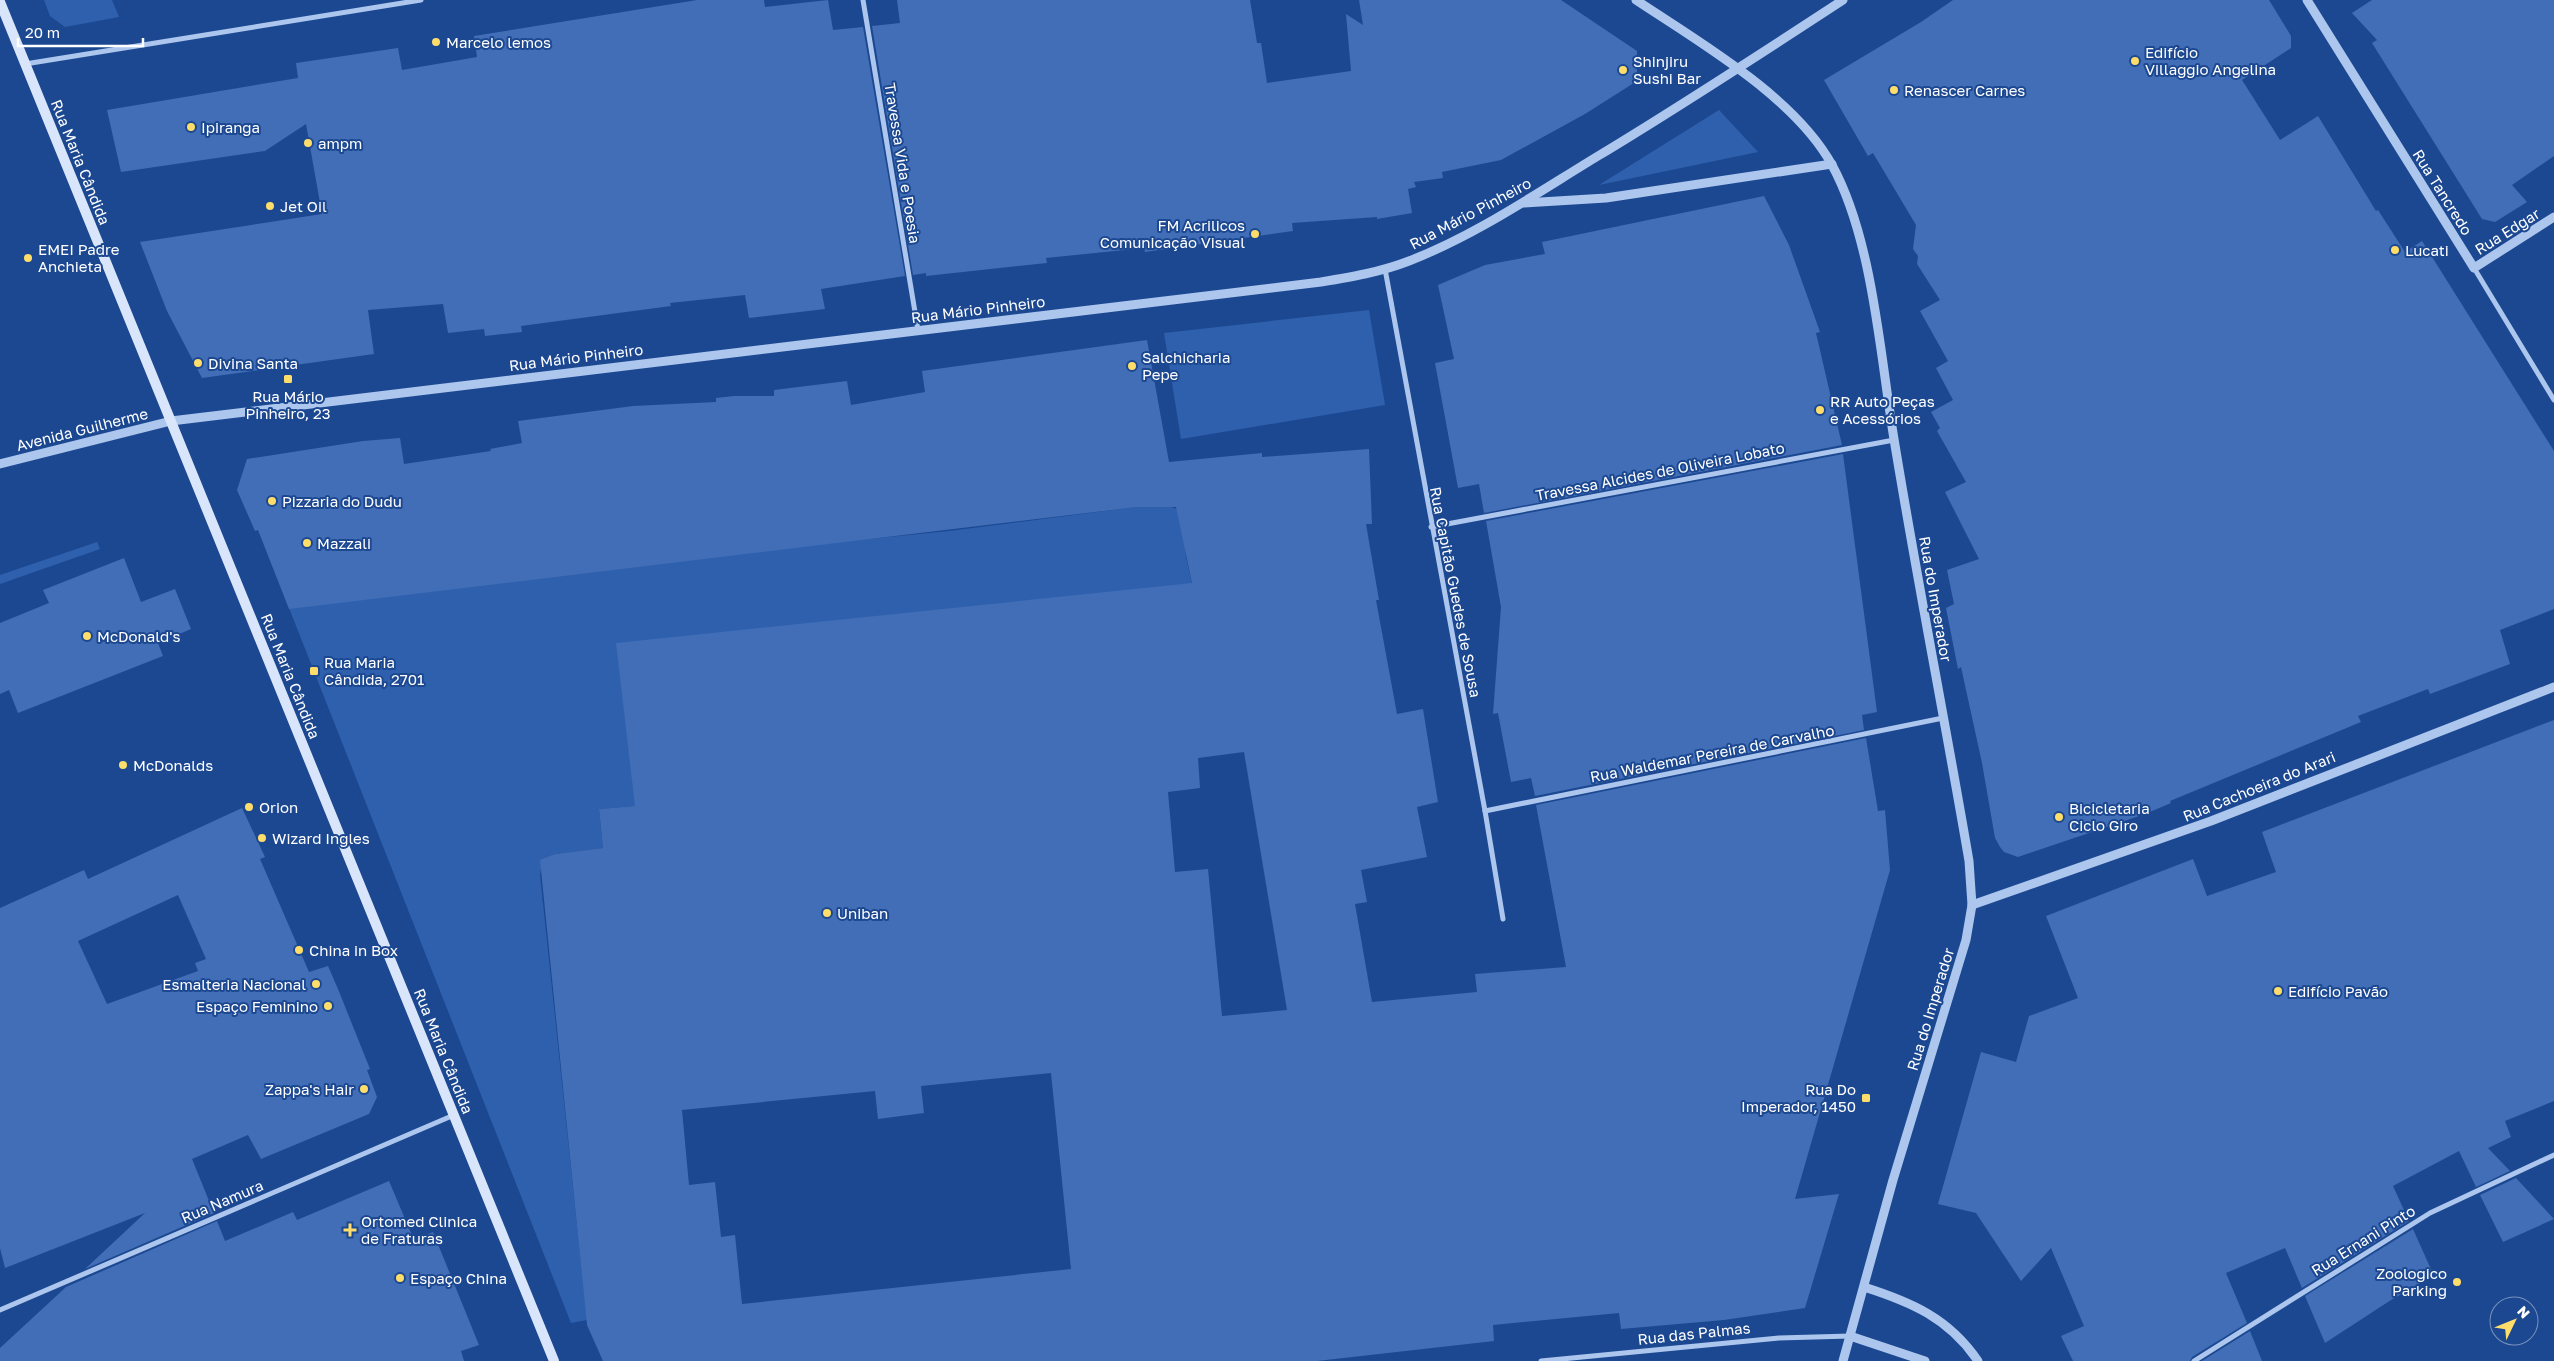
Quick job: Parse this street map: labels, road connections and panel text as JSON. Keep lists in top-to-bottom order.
{
  "streets": {
    "main road": ["Rua Maria Cândida"],
    "street": [
      "Travessa Vida e Poesia",
      "Rua Tancredo",
      "Rua Mário Pinheiro",
      "Rua Edgar",
      "Avenida Guilherme",
      "Travessa Alcides de Oliveira Lobato",
      "Rua Capitão Guedes de Sousa",
      "Rua do Imperador",
      "Rua Waldemar Pereira de Carvalho",
      "Rua Cachoeira do Arari",
      "Rua Namura",
      "Rua Ernani Pinto",
      "Rua das Palmas"
    ]
  },
  "crossings": [
    ["Rua Maria Cândida", "Rua Mário Pinheiro"],
    ["Rua Maria Cândida", "Avenida Guilherme"],
    ["Rua Maria Cândida", "Rua Namura"],
    ["Travessa Vida e Poesia", "Rua Mário Pinheiro"],
    ["Rua Tancredo", "Rua Edgar"],
    ["Rua Mário Pinheiro", "Avenida Guilherme"],
    ["Rua Mário Pinheiro", "Rua Capitão Guedes de Sousa"],
    ["Rua Mário Pinheiro", "Rua do Imperador"],
    ["Travessa Alcides de Oliveira Lobato", "Rua Capitão Guedes de Sousa"],
    ["Travessa Alcides de Oliveira Lobato", "Rua do Imperador"],
    ["Rua Capitão Guedes de Sousa", "Rua Waldemar Pereira de Carvalho"],
    ["Rua do Imperador", "Rua Waldemar Pereira de Carvalho"],
    ["Rua do Imperador", "Rua Cachoeira do Arari"],
    ["Rua do Imperador", "Rua das Palmas"]
  ],
  "places": {
    "other": [
      "Marcelo lemos",
      "Edifício Villaggio Angelina",
      "Shinjiru Sushi Bar",
      "Renascer Carnes",
      "Ipiranga",
      "ampm",
      "Jet Oil",
      "FM Acrilicos Comunicação Visual",
      "Lucati",
      "EMEI Padre Anchieta",
      "Divina Santa",
      "Salchicharia Pepe",
      "RR Auto Peças e Acessórios",
      "Pizzaria do Dudu",
      "Mazzali",
      "McDonald's",
      "McDonalds",
      "Orion",
      "Bicicletaria Ciclo Giro",
      "Wizard Ingles",
      "Uniban",
      "China in Box",
      "Esmalteria Nacional",
      "Edifício Pavão",
      "Espaço Feminino",
      "Zappa's Hair",
      "Espaço China",
      "Zoologico Parking"
    ],
    "transit": ["Rua Mário Pinheiro, 23", "Rua Maria Cândida, 2701", "Rua Do Imperador, 1450"],
    "health": ["Ortomed Clinica de Fraturas"]
  },
  "scale_bar": "20 m",
  "north": "top right"
}
